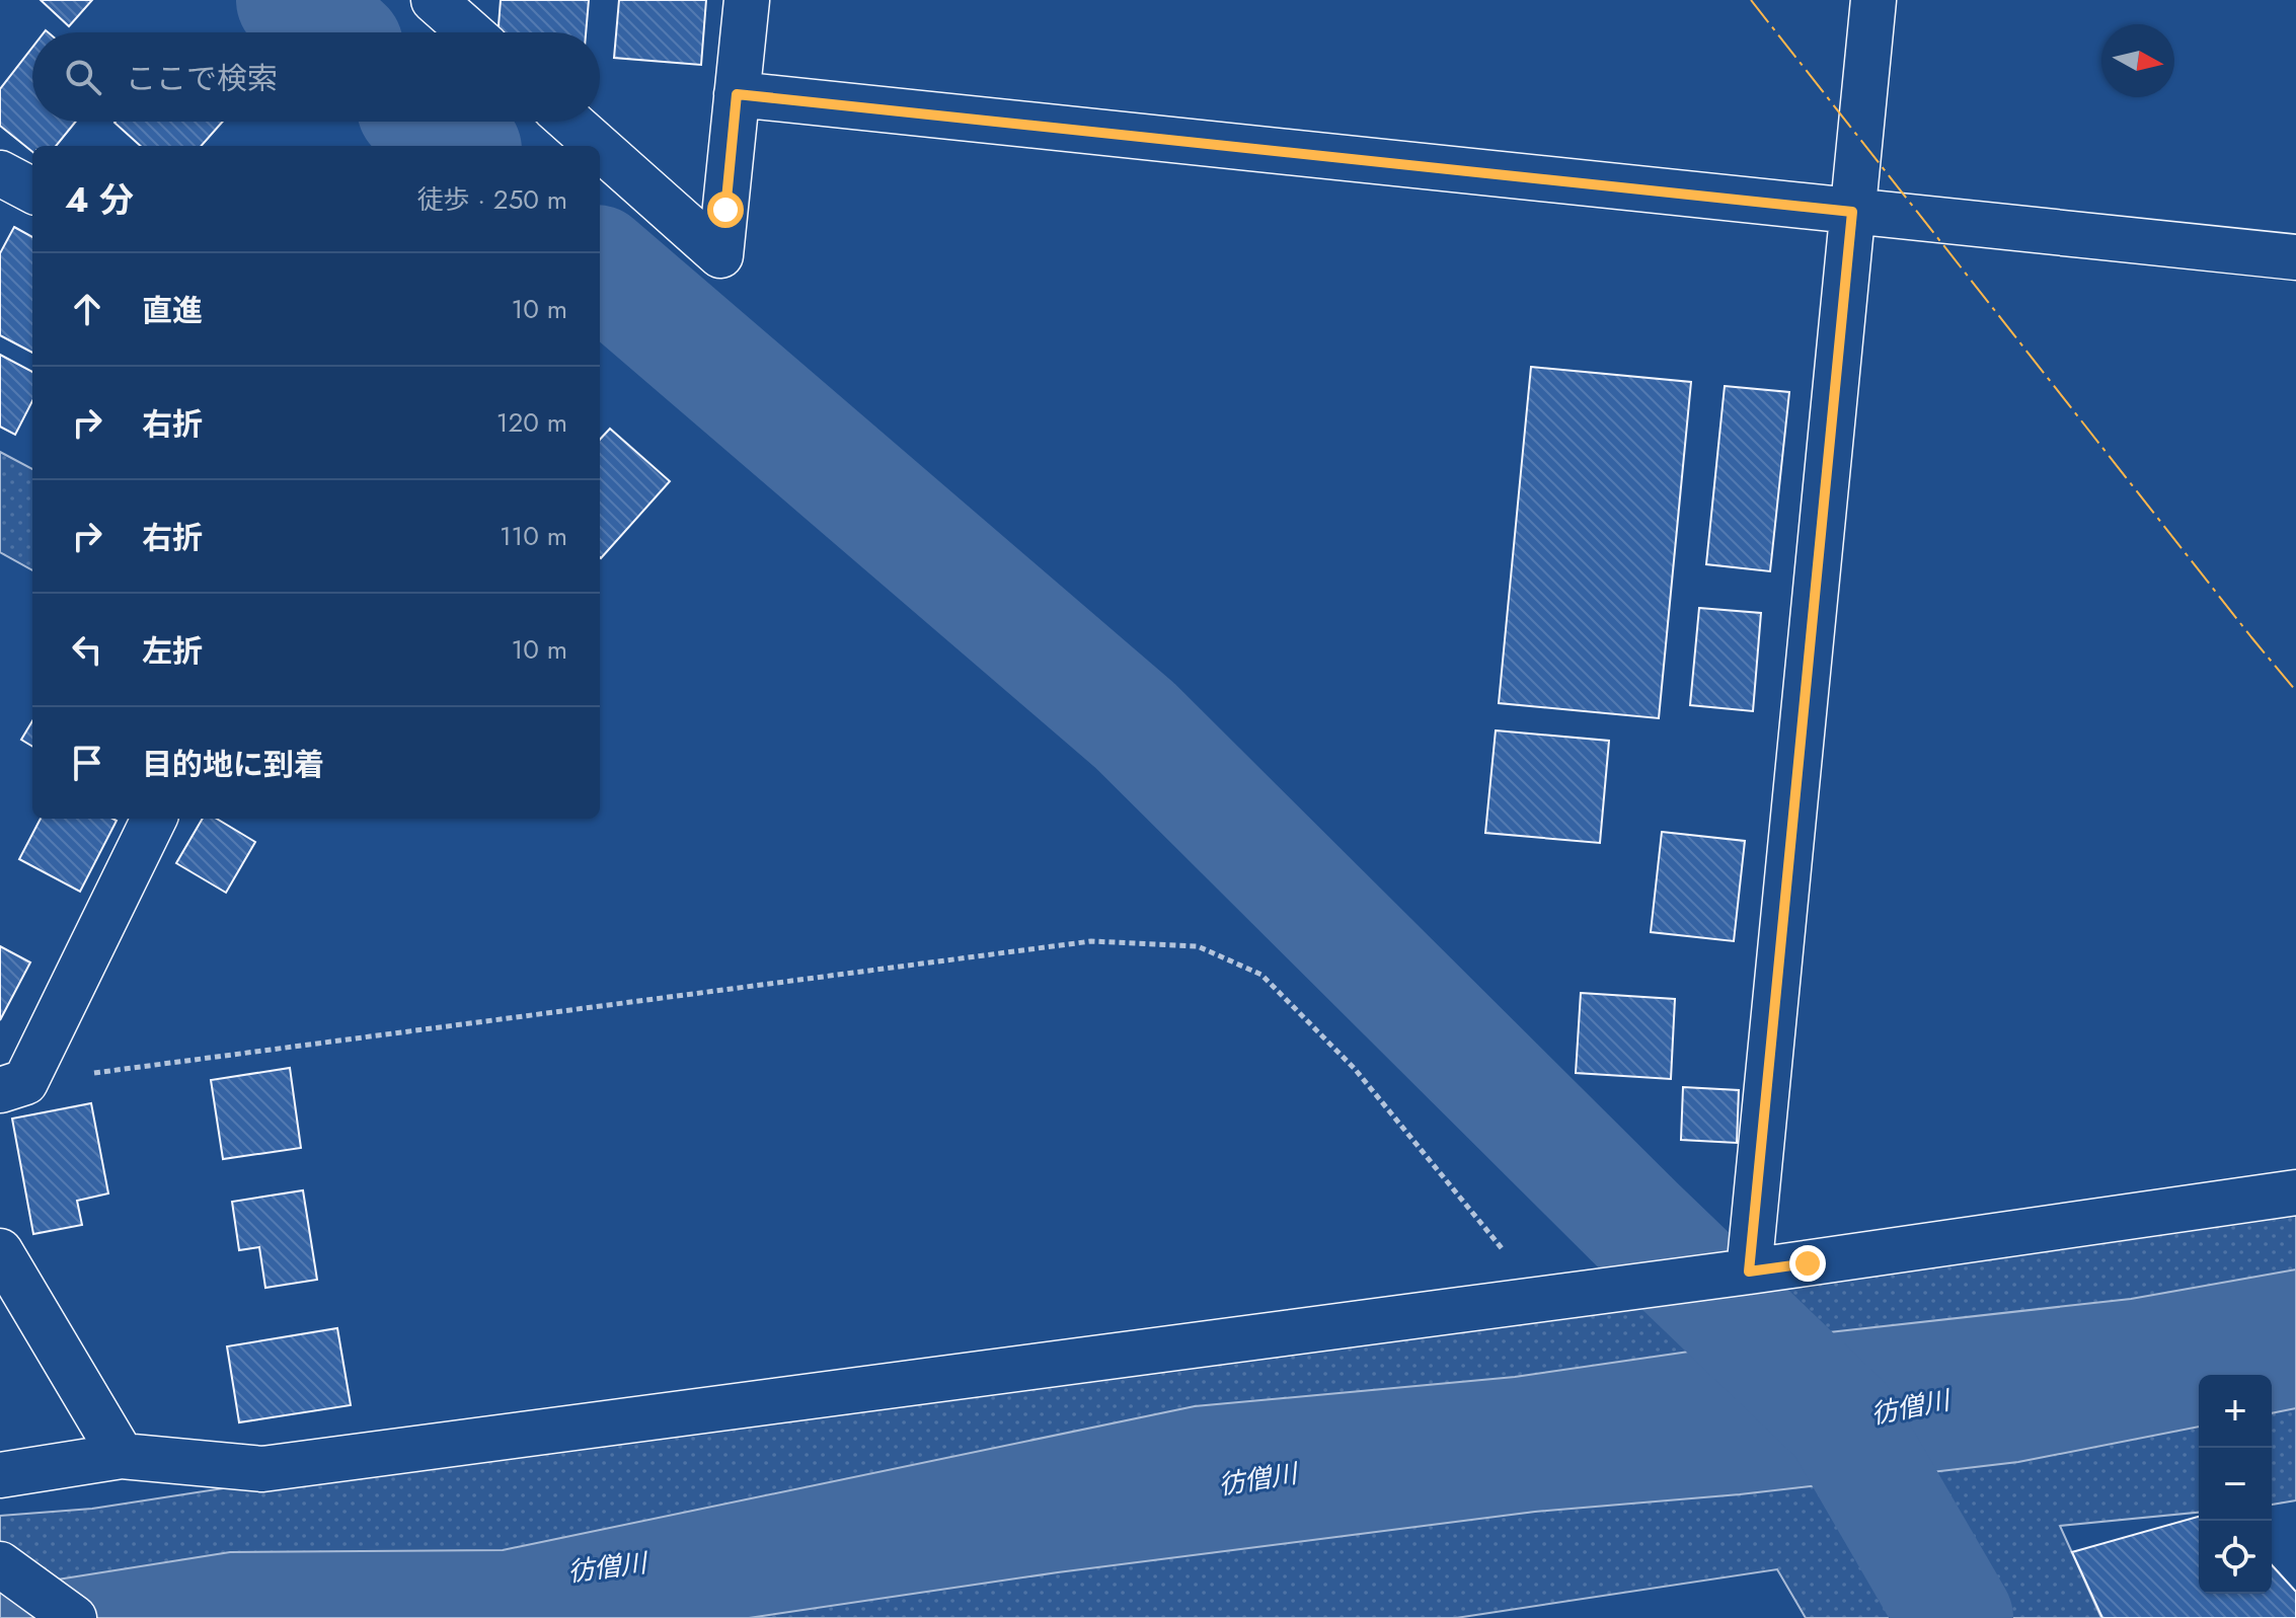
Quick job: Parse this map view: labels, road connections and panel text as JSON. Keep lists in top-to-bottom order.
{
  "water": ["彷僧川"],
  "north": "right",
  "page": {
    "search": "ここで検索",
    "heading": ["4 分", "徒歩 · 250 m"],
    "list": [
      ["直進", "10 m"],
      ["右折", "120 m"],
      ["右折", "110 m"],
      ["左折", "10 m"],
      "目的地に到着"
    ],
    "map_buttons": ["+", "−"]
  }
}
